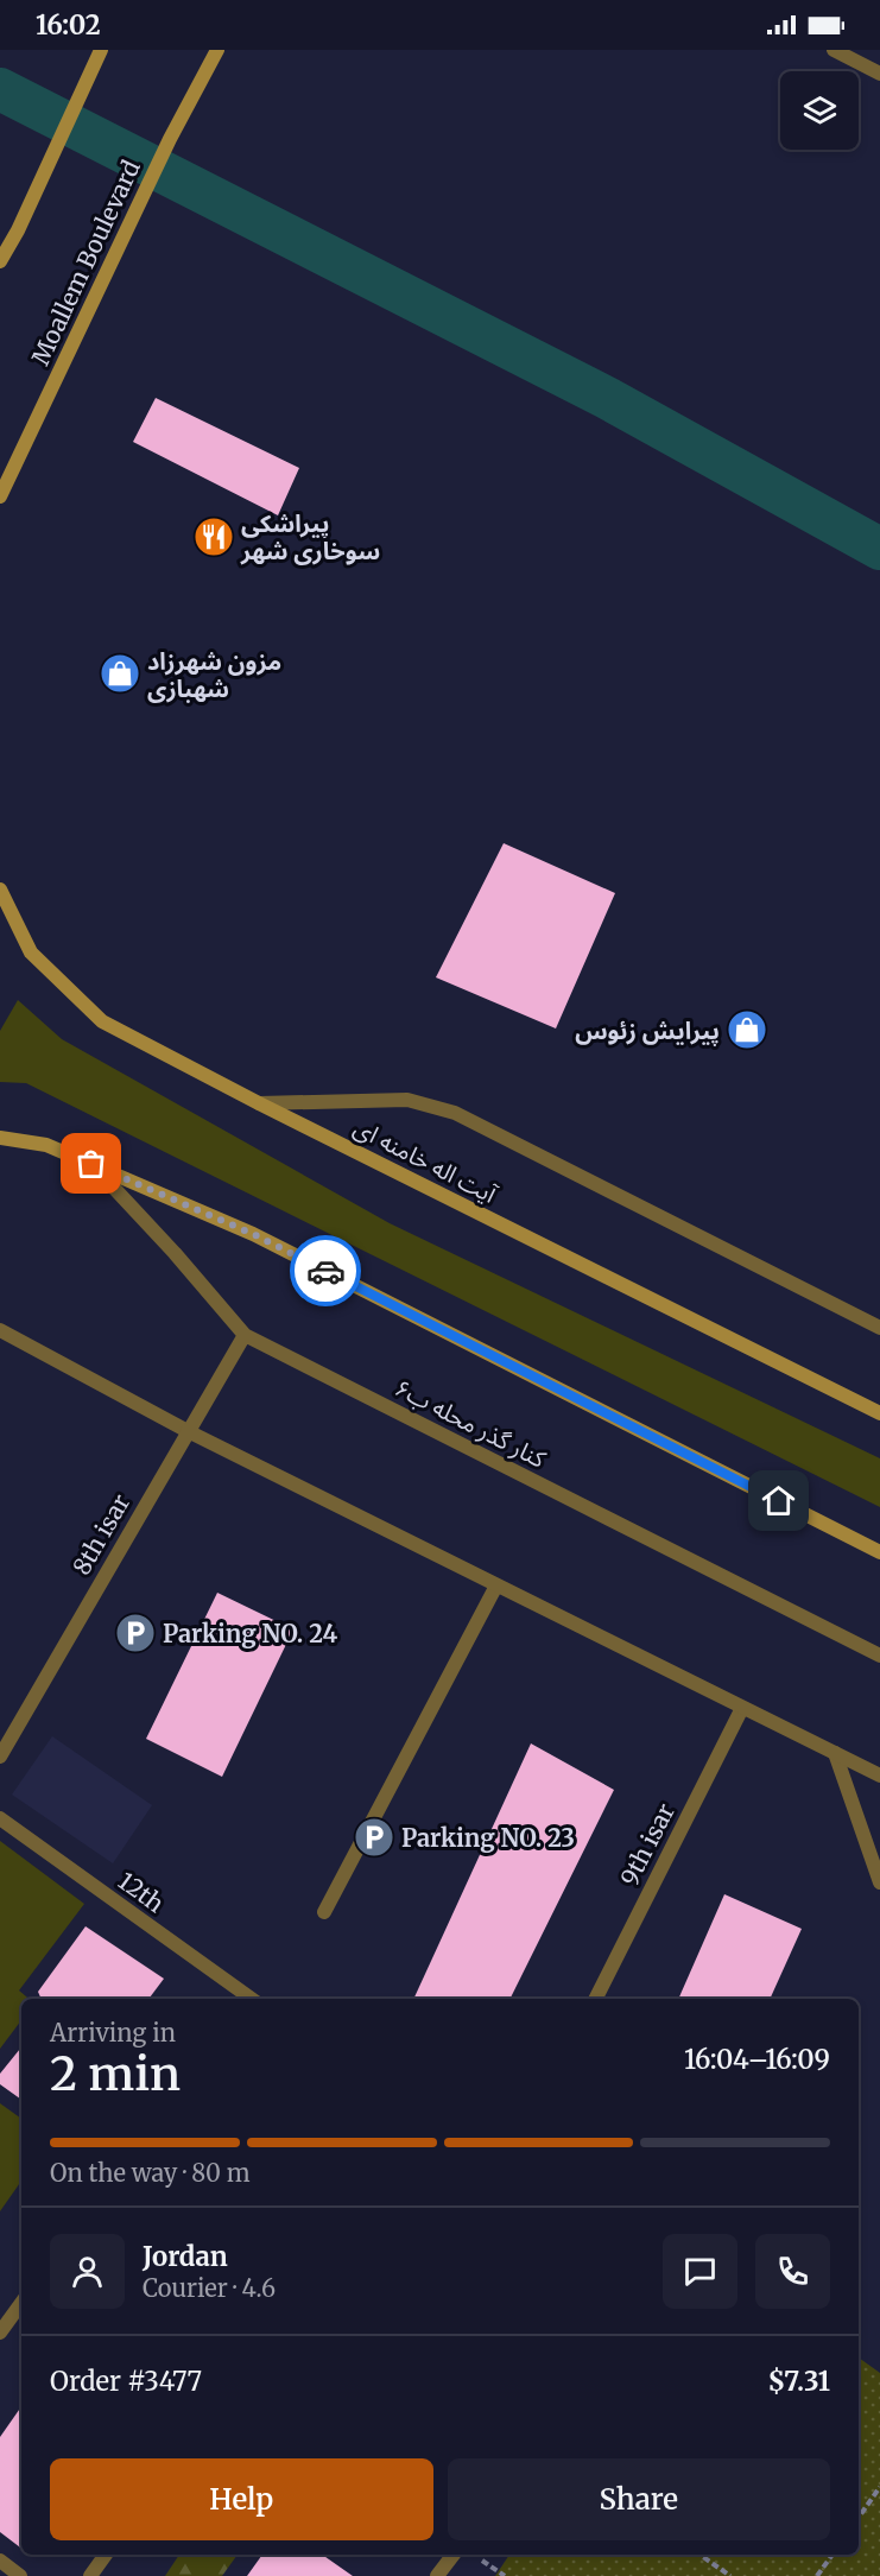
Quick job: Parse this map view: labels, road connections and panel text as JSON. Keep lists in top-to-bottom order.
{
  "streets": {
    "main road": ["Moallem Boulevard", "آیت اله خامنه ای"],
    "street": [
      "کنار گذر محله ب۶",
      "8th isar",
      "9th isar",
      "12th"
    ]
  },
  "crossings": [
    ["کنار گذر محله ب۶", "8th isar"]
  ],
  "places": {
    "restaurant": ["پیراشکی سوخاری شهر"],
    "shop": ["مزون شهرزاد شهبازی", "پیرایش زئوس"],
    "parking": ["Parking NO. 24", "Parking NO. 23"]
  },
  "page": {
    "status": "16:02",
    "heading": ["2 min", "Arriving in", "16:04–16:09"],
    "panel": [
      "Jordan",
      "Courier · 4.6",
      "Order #3477",
      "$7.31"
    ],
    "bar": "On the way · 80 m",
    "buttons": ["Help", "Share"]
  }
}
